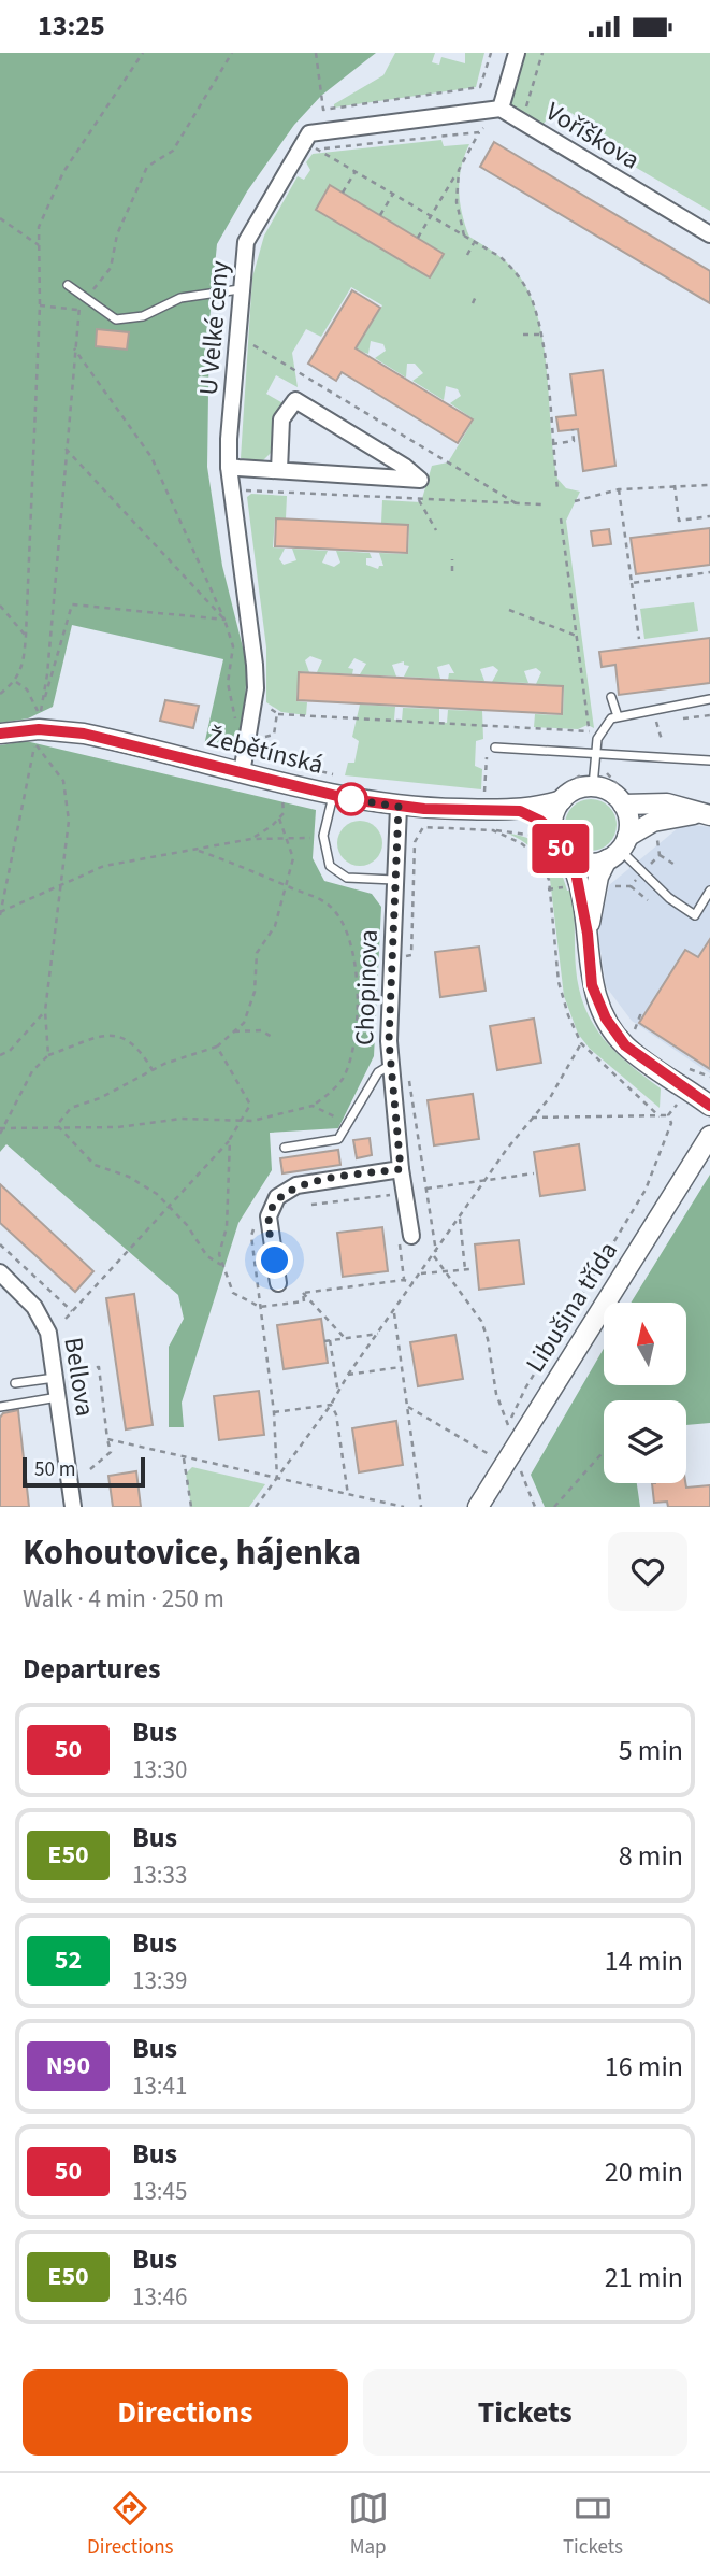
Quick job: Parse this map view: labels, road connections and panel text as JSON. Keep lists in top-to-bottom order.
{
  "streets": {
    "street": [
      "Voříškova",
      "U Velké ceny",
      "Žebětínská",
      "Chopinova",
      "Libušina třída",
      "Bellova"
    ]
  },
  "crossings": [
    ["Voříškova", "U Velké ceny"],
    ["U Velké ceny", "Žebětínská"],
    ["Žebětínská", "Chopinova"]
  ],
  "lines": ["bus line 50"],
  "scale_bar": "50 m",
  "north": "top",
  "page": {
    "status": "13:25",
    "on_map": "50",
    "scale": "50 m",
    "heading": [
      ["Kohoutovice, hájenka", "Walk · 4 min · 250 m"],
      "Departures"
    ],
    "list": [
      {
        "mark": "50",
        "name": "Bus",
        "note": "13:30",
        "value": "5 min"
      },
      {
        "mark": "E50",
        "name": "Bus",
        "note": "13:33",
        "value": "8 min"
      },
      {
        "mark": "52",
        "name": "Bus",
        "note": "13:39",
        "value": "14 min"
      },
      {
        "mark": "N90",
        "name": "Bus",
        "note": "13:41",
        "value": "16 min"
      },
      {
        "mark": "50",
        "name": "Bus",
        "note": "13:45",
        "value": "20 min"
      },
      {
        "mark": "E50",
        "name": "Bus",
        "note": "13:46",
        "value": "21 min"
      }
    ],
    "buttons": ["Directions", "Tickets"],
    "tabs": ["Directions", "Map", "Tickets"]
  }
}
